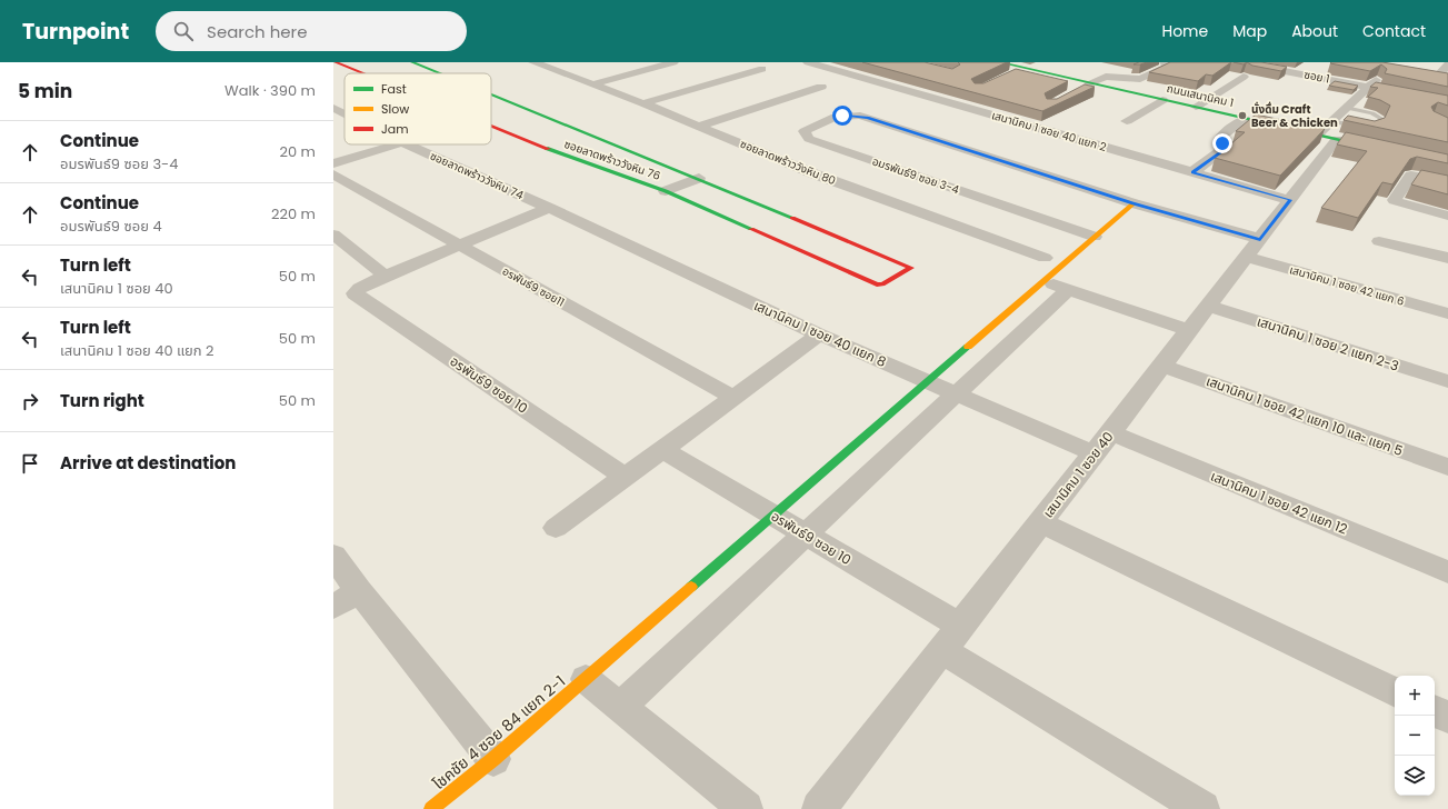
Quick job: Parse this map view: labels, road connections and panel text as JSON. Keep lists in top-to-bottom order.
{
  "streets": {
    "street": [
      "ซอย 1",
      "ถนนเสนานิคม 1",
      "เสนานิคม 1 ซอย 40 แยก 2",
      "ซอยลาดพร้าววังหิน 76",
      "ซอยลาดพร้าววังหิน 80",
      "ซอยลาดพร้าววังหิน 74",
      "อมรพันธ์9 ซอย 3-4",
      "เสนานิคม 1 ซอย 42 แยก 6",
      "อรพันธ์9 ซอย11",
      "เสนานิคม 1 ซอย 40 แยก 8",
      "เสนานิคม 1 ซอย 2 แยก 2-3",
      "อรพันธ์9 ซอย 10",
      "เสนานิคม 1 ซอย 42 แยก 10 และ แยก 5",
      "เสนานิคม 1 ซอย 40",
      "เสนานิคม 1 ซอย 42 แยก 12",
      "โชคชัย 4 ซอย 84 แยก 2-1"
    ]
  },
  "crossings": [
    ["ซอย 1", "เสนานิคม 1 ซอย 40"],
    ["ถนนเสนานิคม 1", "เสนานิคม 1 ซอย 40"],
    ["เสนานิคม 1 ซอย 40 แยก 2", "เสนานิคม 1 ซอย 40"],
    ["ซอยลาดพร้าววังหิน 74", "เสนานิคม 1 ซอย 40 แยก 8"],
    ["อมรพันธ์9 ซอย 3-4", "เสนานิคม 1 ซอย 42 แยก 6"],
    ["อมรพันธ์9 ซอย 3-4", "โชคชัย 4 ซอย 84 แยก 2-1"],
    ["เสนานิคม 1 ซอย 42 แยก 6", "เสนานิคม 1 ซอย 40"],
    ["เสนานิคม 1 ซอย 42 แยก 6", "โชคชัย 4 ซอย 84 แยก 2-1"],
    ["อรพันธ์9 ซอย11", "อรพันธ์9 ซอย 10"],
    ["เสนานิคม 1 ซอย 40 แยก 8", "เสนานิคม 1 ซอย 40"],
    ["เสนานิคม 1 ซอย 40 แยก 8", "โชคชัย 4 ซอย 84 แยก 2-1"],
    ["เสนานิคม 1 ซอย 2 แยก 2-3", "เสนานิคม 1 ซอย 40"],
    ["อรพันธ์9 ซอย 10", "เสนานิคม 1 ซอย 40"],
    ["อรพันธ์9 ซอย 10", "โชคชัย 4 ซอย 84 แยก 2-1"],
    ["เสนานิคม 1 ซอย 42 แยก 10 และ แยก 5", "เสนานิคม 1 ซอย 40"],
    ["เสนานิคม 1 ซอย 40", "เสนานิคม 1 ซอย 42 แยก 12"]
  ],
  "places": ["นั่งดื่ม Craft Beer & Chicken"],
  "legend": ["Fast", "Slow", "Jam"],
  "page": {
    "header": "Turnpoint",
    "search": "Search here",
    "nav": [
      "Home",
      "Map",
      "About",
      "Contact"
    ],
    "heading": ["5 min", "Walk · 390 m"],
    "list": [
      ["Continue", "อมรพันธ์9 ซอย 3-4", "20 m"],
      ["Continue", "อมรพันธ์9 ซอย 4", "220 m"],
      ["Turn left", "เสนานิคม 1 ซอย 40", "50 m"],
      ["Turn left", "เสนานิคม 1 ซอย 40 แยก 2", "50 m"],
      ["Turn right", "50 m"],
      "Arrive at destination"
    ],
    "map_buttons": ["+", "−"]
  }
}
